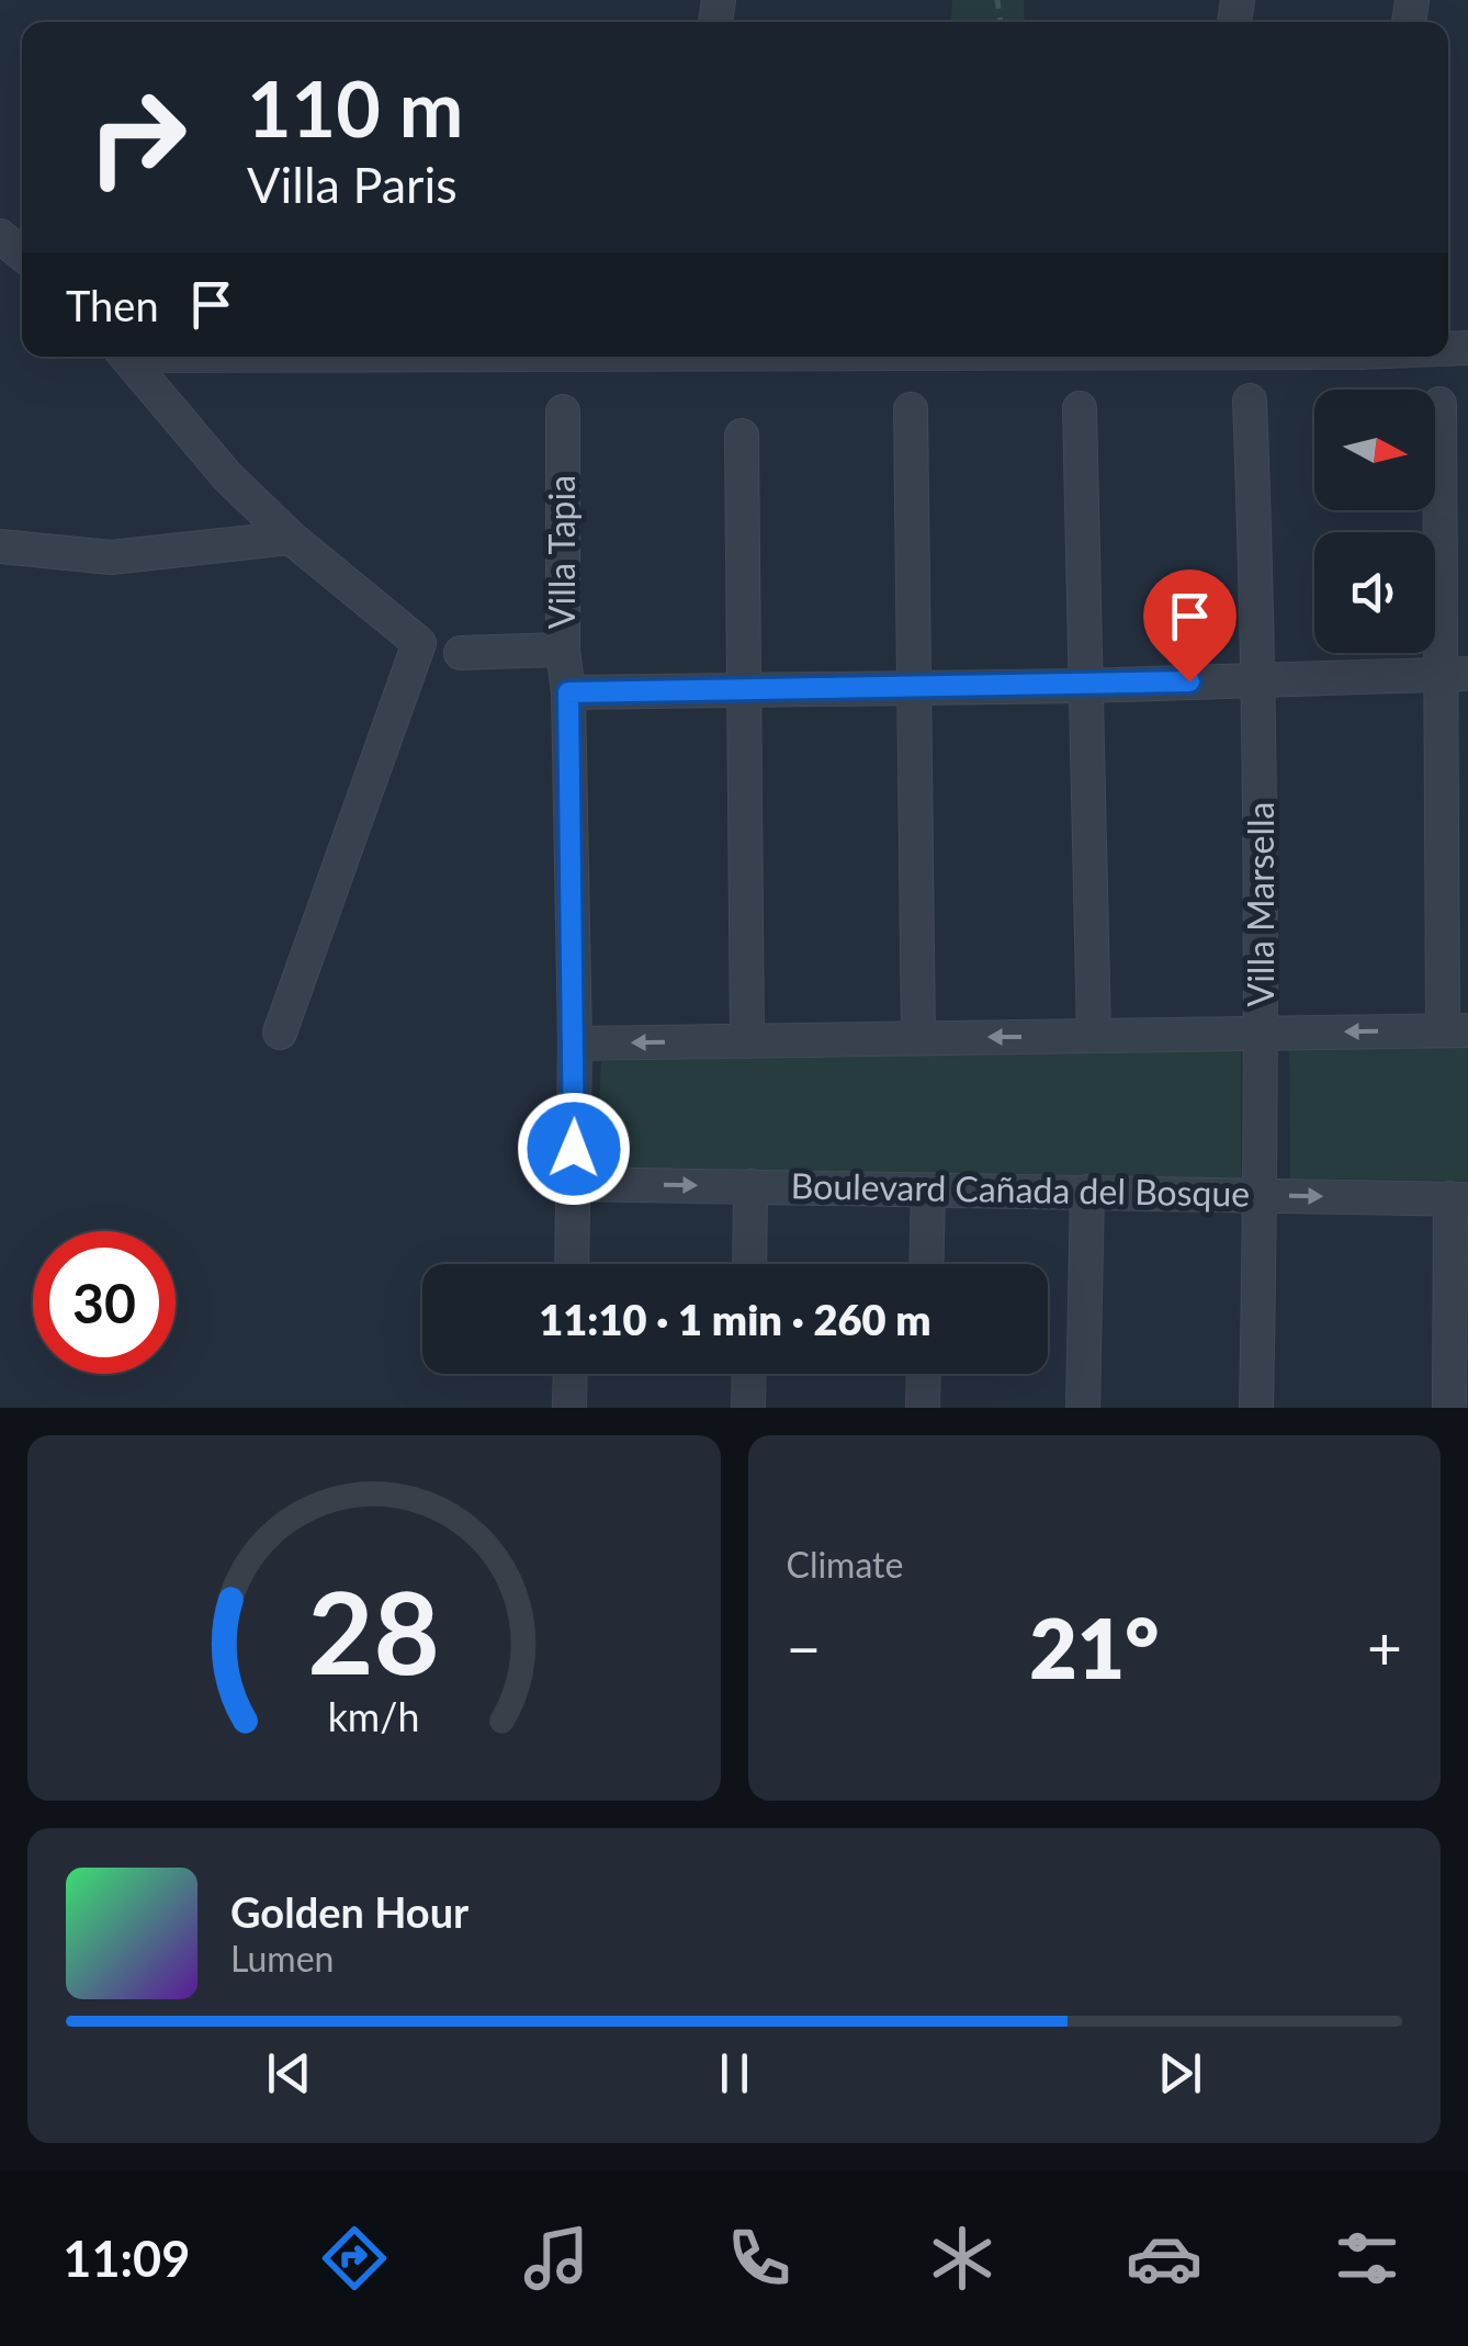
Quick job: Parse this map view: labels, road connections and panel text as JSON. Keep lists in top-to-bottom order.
{
  "streets": {
    "street": ["Villa Tapia", "Villa Marsella", "Boulevard Cañada del Bosque"]
  },
  "crossings": [
    ["Villa Tapia", "Boulevard Cañada del Bosque"],
    ["Villa Marsella", "Boulevard Cañada del Bosque"]
  ],
  "north": "right",
  "page": {
    "turn": ["110 m", "Villa Paris"],
    "then": "Then",
    "limit": "30",
    "trip": "11:10 · 1 min · 260 m",
    "tile": "Climate",
    "heat": ["−", "21°", "+"],
    "song": ["Golden Hour", "Lumen"],
    "tabs": "11:09",
    "gauge": ["28", "km/h"]
  }
}
